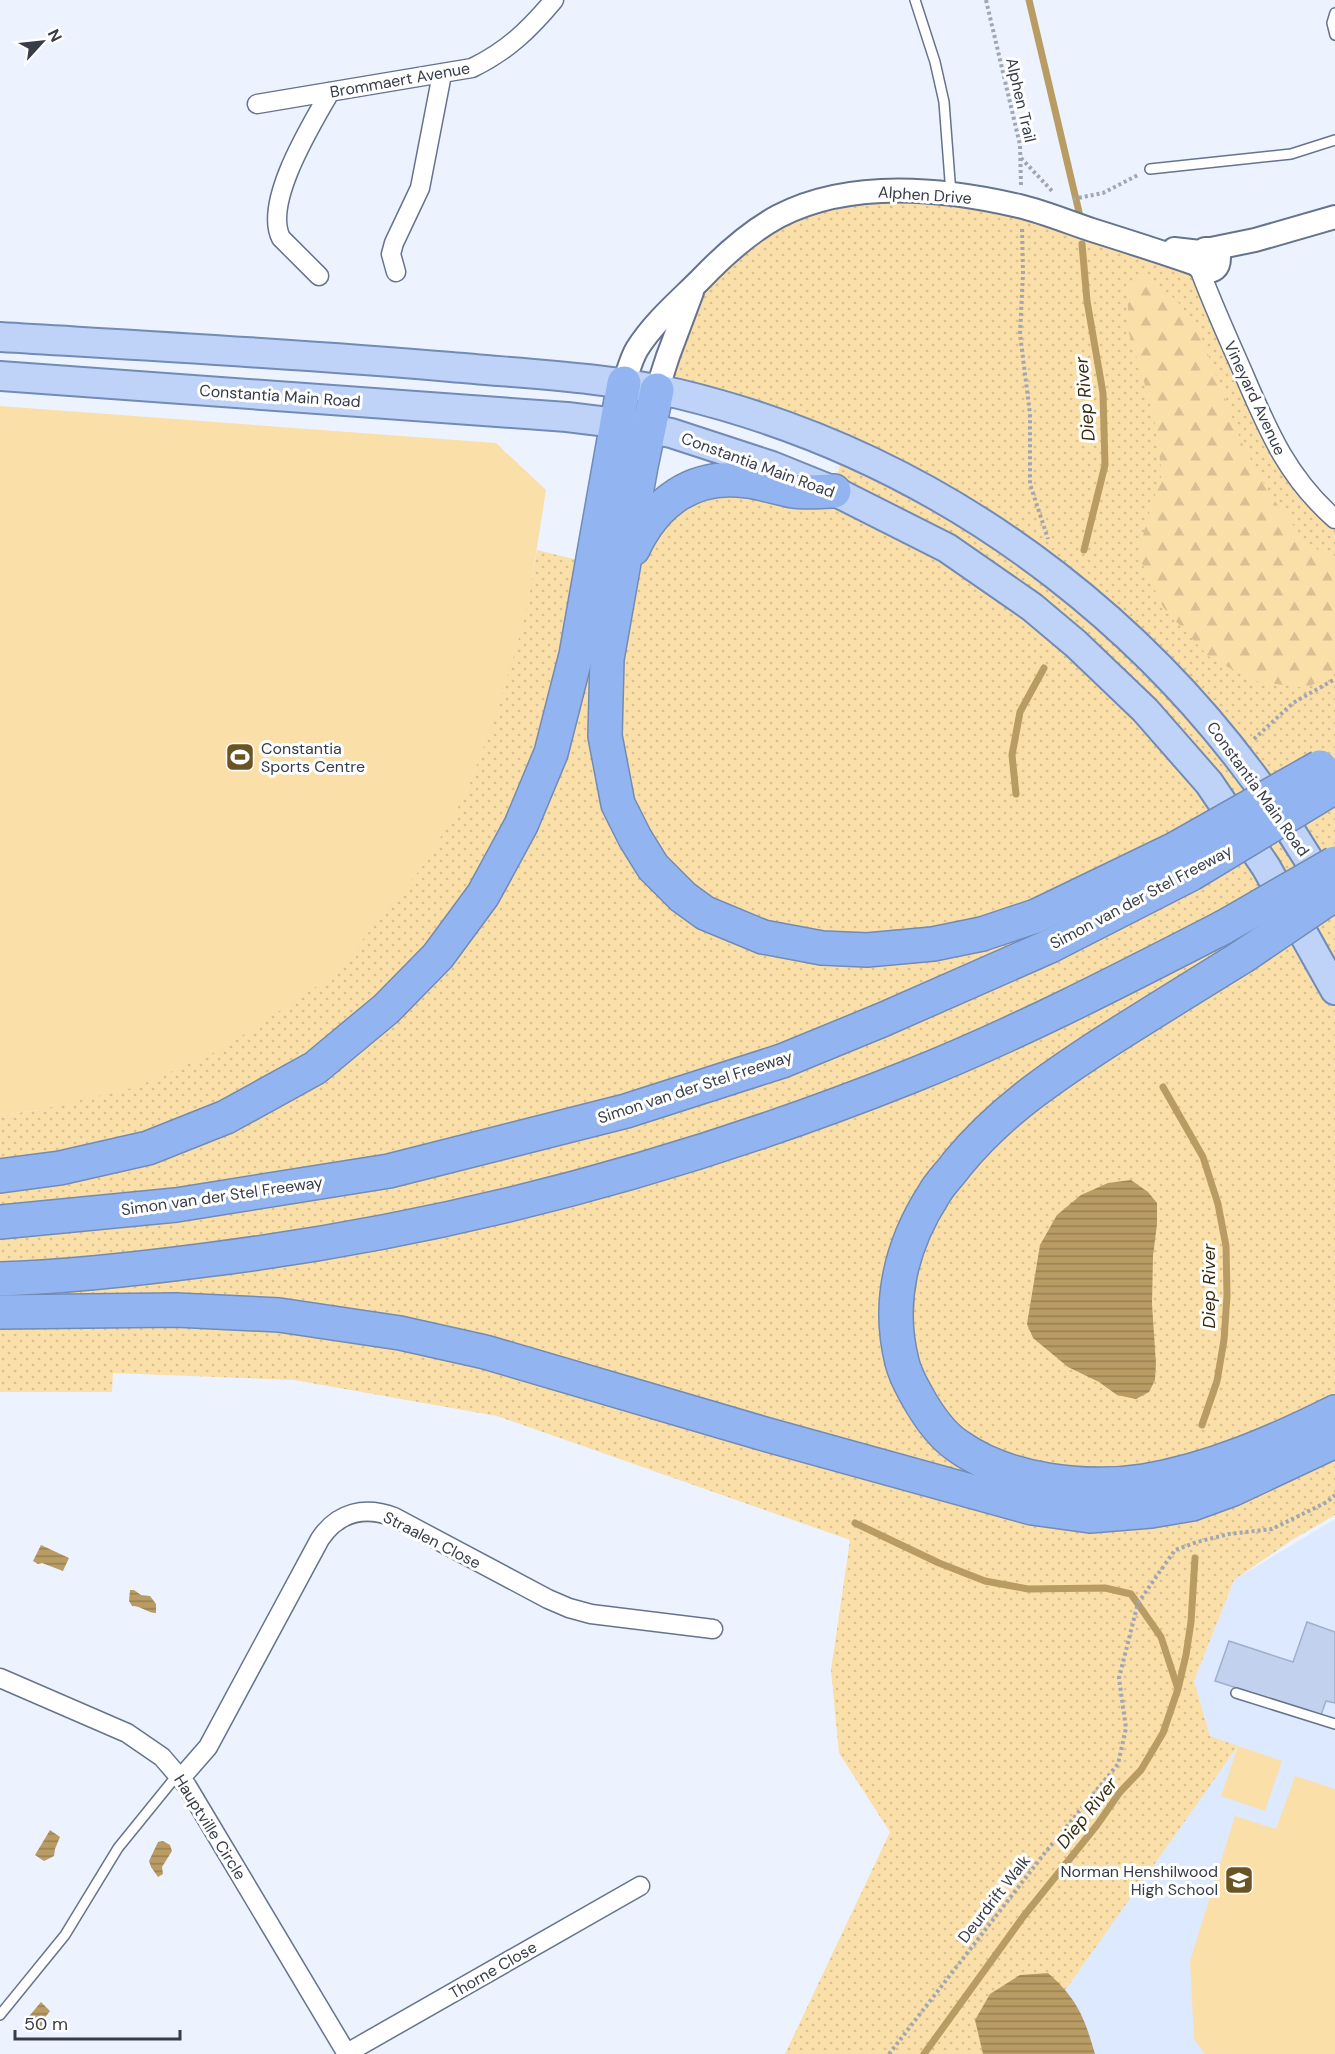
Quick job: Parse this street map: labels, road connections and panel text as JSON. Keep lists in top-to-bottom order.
{
  "streets": {
    "highway": ["Simon van der Stel Freeway"],
    "main road": ["Constantia Main Road"],
    "street": [
      "Brommaert Avenue",
      "Alphen Drive",
      "Vineyard Avenue",
      "Straalen Close",
      "Hauptville Circle",
      "Thorne Close"
    ],
    "path": ["Alphen Trail", "Deurdrift Walk"]
  },
  "crossings": [
    ["Alphen Trail", "Alphen Drive"],
    ["Alphen Drive", "Constantia Main Road"],
    ["Alphen Drive", "Vineyard Avenue"],
    ["Straalen Close", "Hauptville Circle"],
    ["Hauptville Circle", "Thorne Close"]
  ],
  "water": ["Diep River"],
  "places": {
    "sports": ["Constantia Sports Centre"],
    "school or university": ["Norman Henshilwood High School"]
  },
  "scale_bar": "50 m",
  "north": "top right"
}
